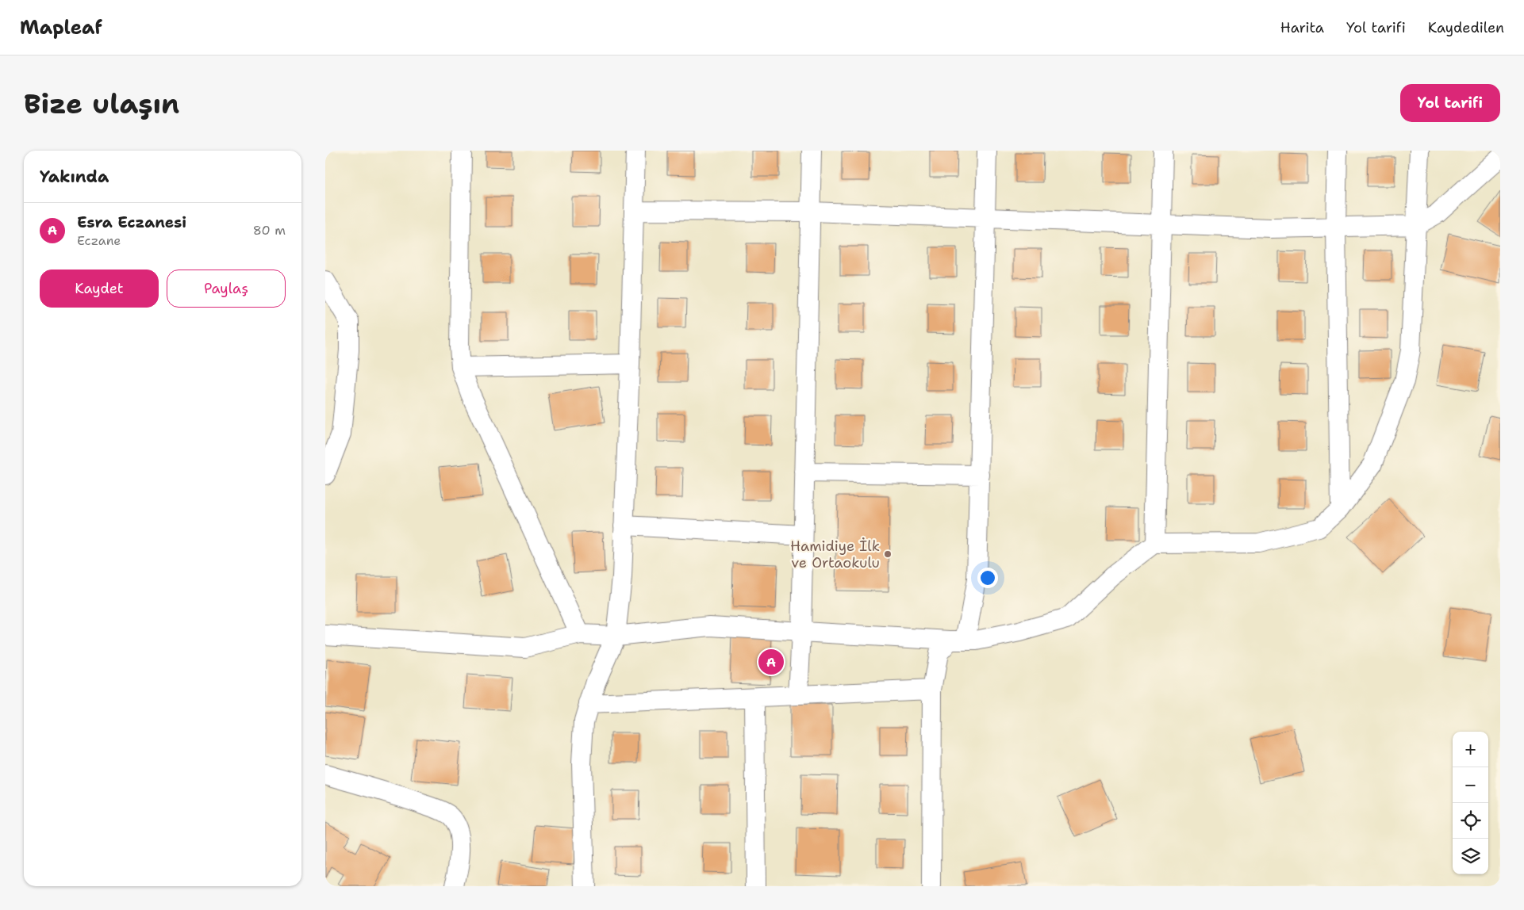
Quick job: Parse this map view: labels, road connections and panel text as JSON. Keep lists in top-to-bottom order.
{
  "places": ["Hamidiye İlk ve Ortaokulu"],
  "page": {
    "header": "Mapleaf",
    "nav": ["Harita", "Yol tarifi", "Kaydedilen"],
    "buttons": [
      "Yol tarifi",
      ["Kaydet", "Paylaş"]
    ],
    "title": "Bize ulaşın",
    "heading": "Yakında",
    "list": [
      {
        "mark": "A",
        "name": "Esra Eczanesi",
        "note": "Eczane",
        "value": "80 m"
      }
    ],
    "pins": "A",
    "map_buttons": ["+", "−"]
  }
}
